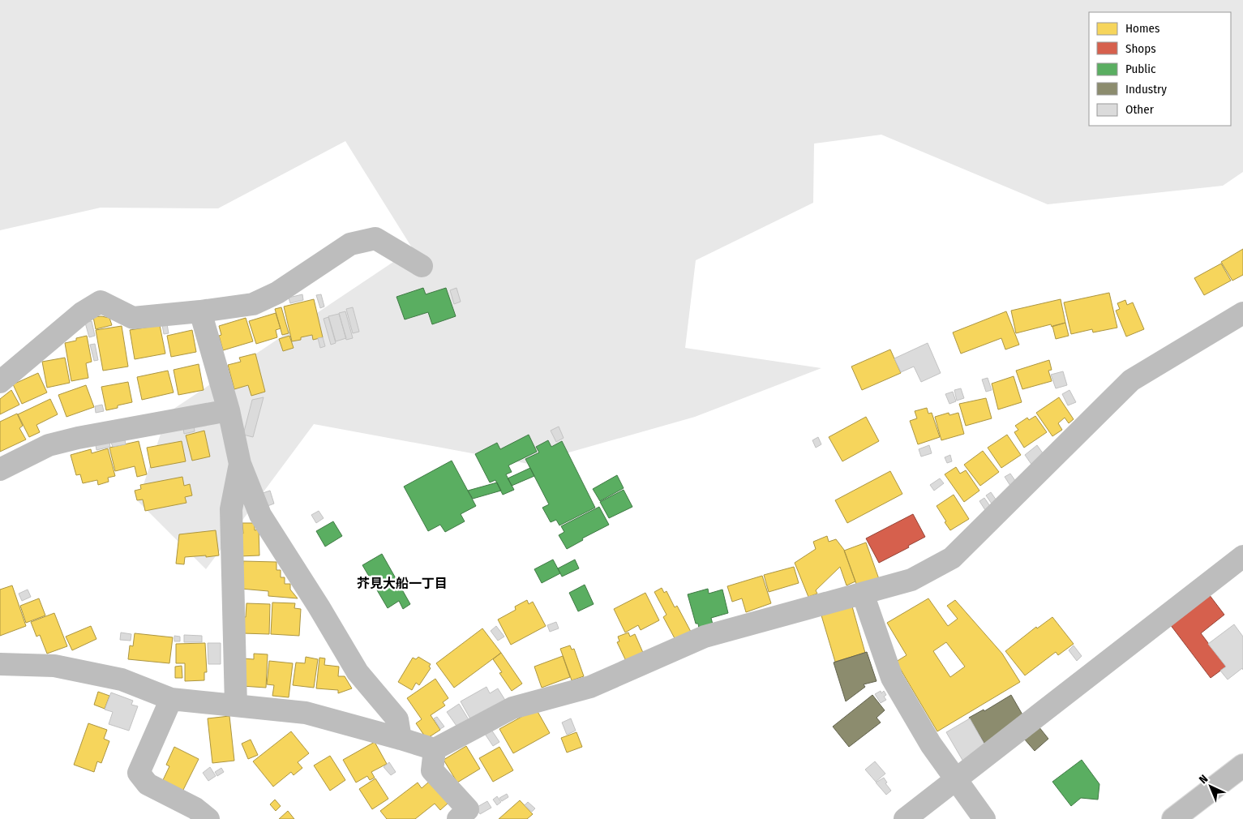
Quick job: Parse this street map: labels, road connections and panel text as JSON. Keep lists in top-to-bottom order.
{
  "districts": ["芥見大船一丁目"],
  "legend": [
    "Homes",
    "Shops",
    "Public",
    "Industry",
    "Other"
  ],
  "north": "top left"
}
